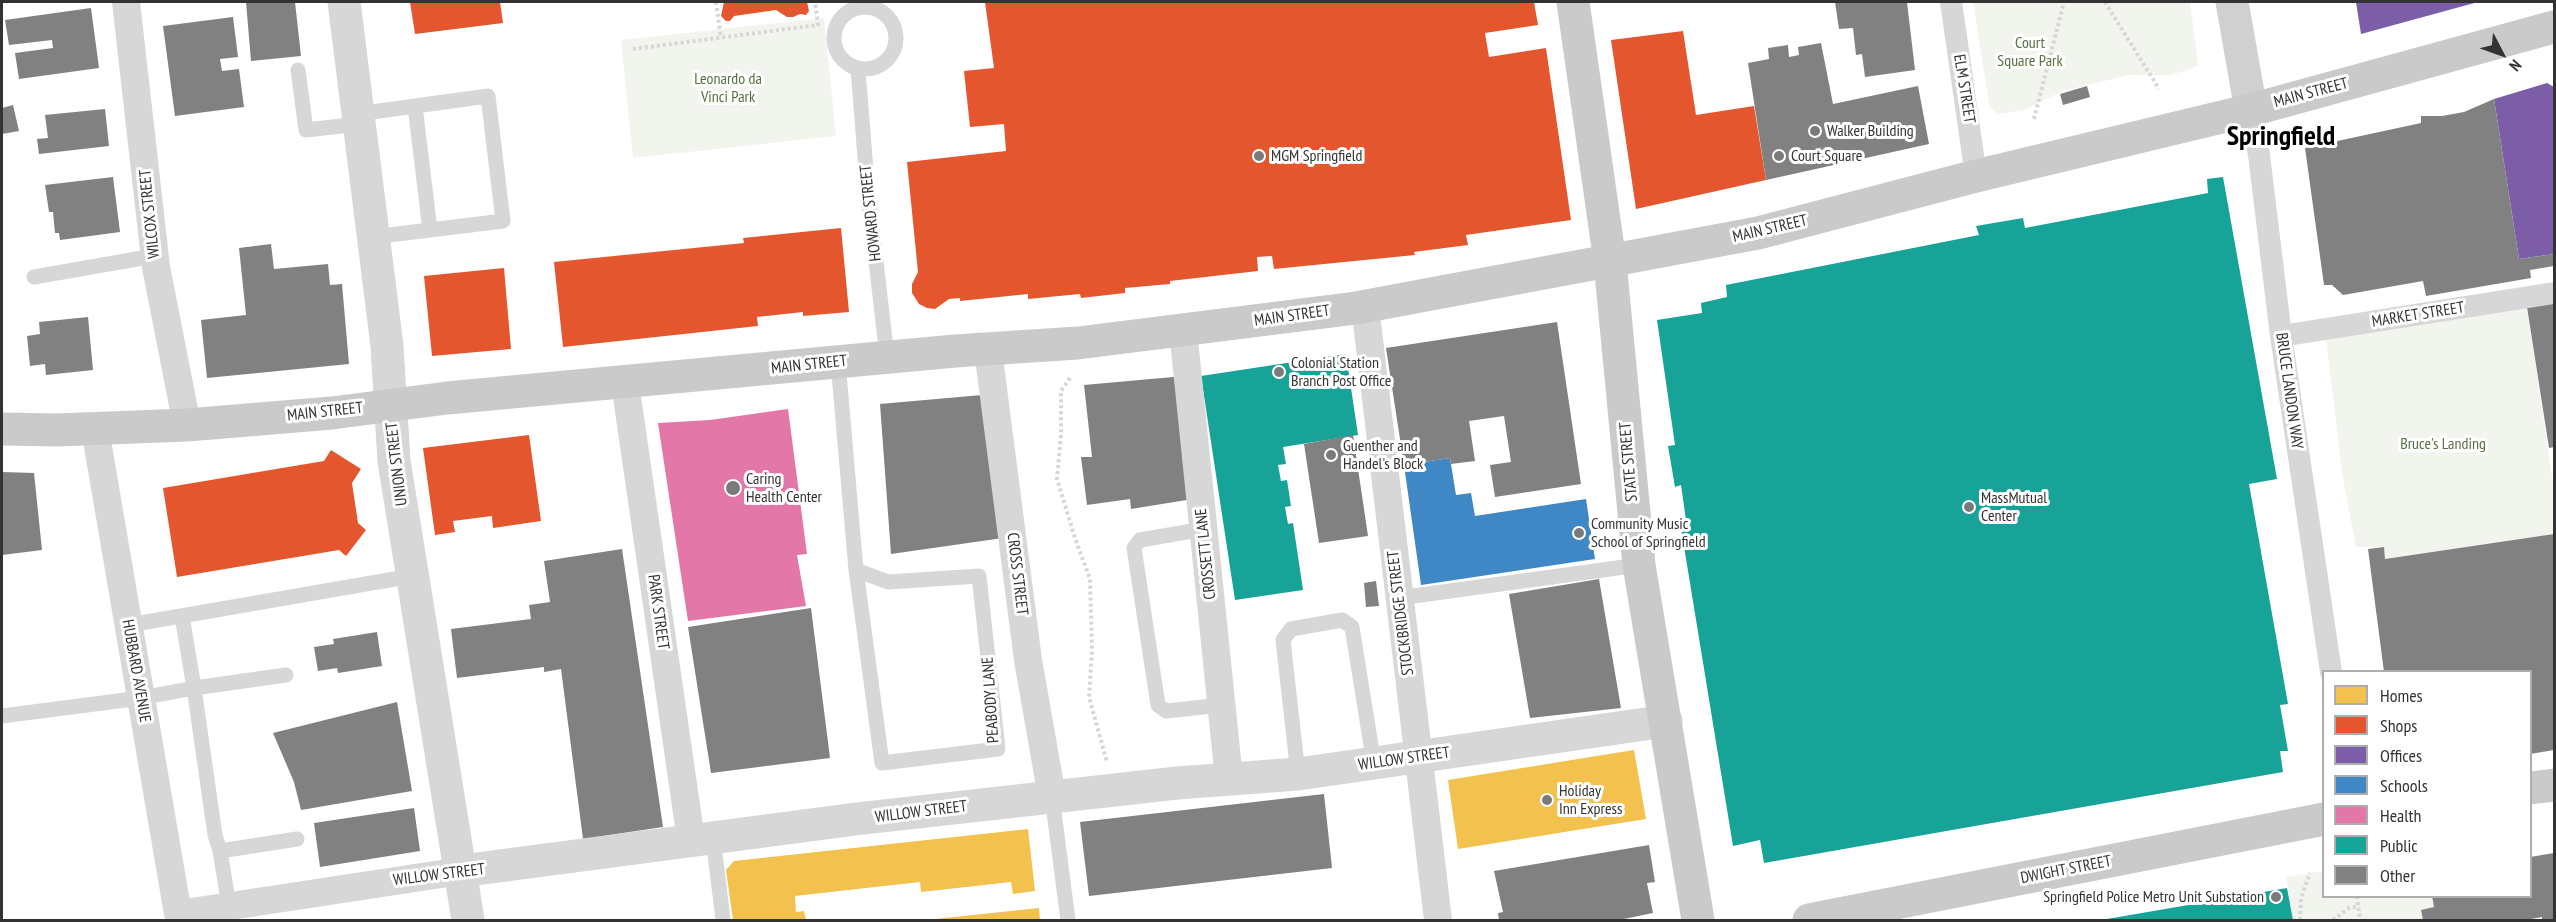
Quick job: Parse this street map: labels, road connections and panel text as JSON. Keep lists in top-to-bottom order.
{
  "streets": {
    "main road": ["MAIN STREET", "STATE STREET", "DWIGHT STREET"],
    "street": [
      "ELM STREET",
      "WILCOX STREET",
      "MARKET STREET",
      "BRUCE LANDON WAY",
      "UNION STREET",
      "CROSSETT LANE",
      "CROSS STREET",
      "PARK STREET",
      "STOCKBRIDGE STREET",
      "HUBBARD AVENUE",
      "WILLOW STREET"
    ],
    "lane": ["HOWARD STREET", "PEABODY LANE"]
  },
  "crossings": [
    ["ELM STREET", "MAIN STREET"],
    ["MAIN STREET", "HOWARD STREET"],
    ["MAIN STREET", "WILCOX STREET"],
    ["MAIN STREET", "BRUCE LANDON WAY"],
    ["MAIN STREET", "STATE STREET"],
    ["MAIN STREET", "UNION STREET"],
    ["MAIN STREET", "CROSSETT LANE"],
    ["MAIN STREET", "CROSS STREET"],
    ["MAIN STREET", "PARK STREET"],
    ["MAIN STREET", "STOCKBRIDGE STREET"],
    ["MAIN STREET", "HUBBARD AVENUE"],
    ["MAIN STREET", "PEABODY LANE"],
    ["MARKET STREET", "BRUCE LANDON WAY"],
    ["STATE STREET", "WILLOW STREET"],
    ["UNION STREET", "WILLOW STREET"],
    ["CROSSETT LANE", "WILLOW STREET"],
    ["CROSS STREET", "WILLOW STREET"],
    ["PARK STREET", "WILLOW STREET"],
    ["STOCKBRIDGE STREET", "WILLOW STREET"],
    ["HUBBARD AVENUE", "WILLOW STREET"]
  ],
  "districts": ["Springfield"],
  "parks": ["Court Square Park", "Leonardo da Vinci Park", "Bruce's Landing"],
  "places": [
    "Walker Building",
    "MGM Springfield",
    "Court Square",
    "Colonial Station Branch Post Office",
    "Guenther and Handel's Block",
    "Caring Health Center",
    "MassMutual Center",
    "Community Music School of Springfield",
    "Holiday Inn Express",
    "Springfield Police Metro Unit Substation"
  ],
  "legend": [
    "Homes",
    "Shops",
    "Offices",
    "Schools",
    "Health",
    "Public",
    "Other"
  ],
  "north": "bottom right"
}
